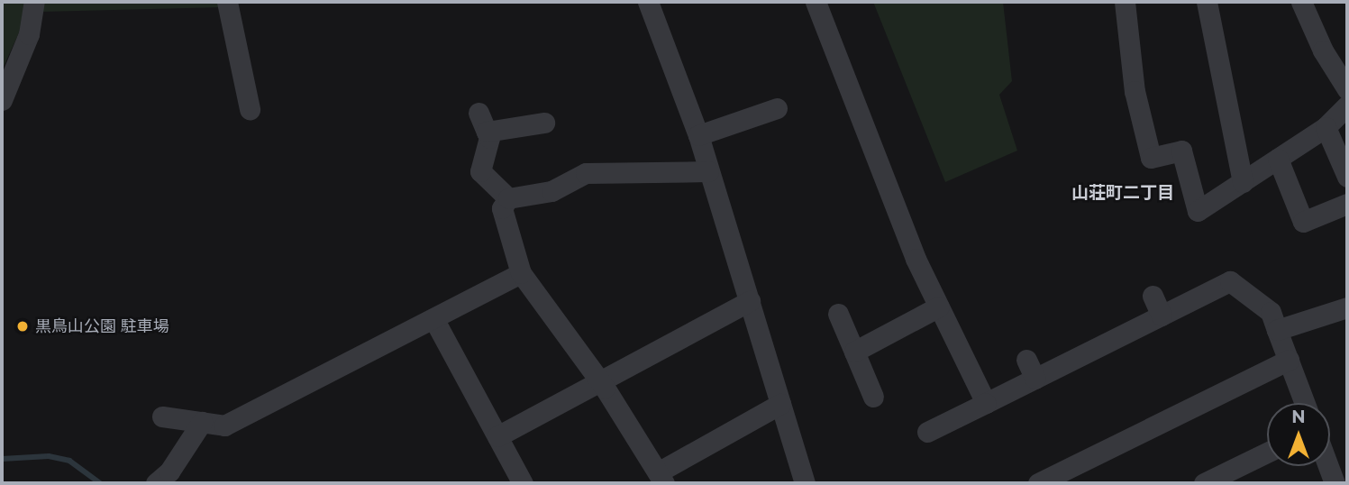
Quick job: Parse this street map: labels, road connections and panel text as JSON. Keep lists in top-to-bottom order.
{
  "districts": ["山荘町二丁目"],
  "places": ["黒鳥山公園 駐車場"],
  "north": "top"
}
